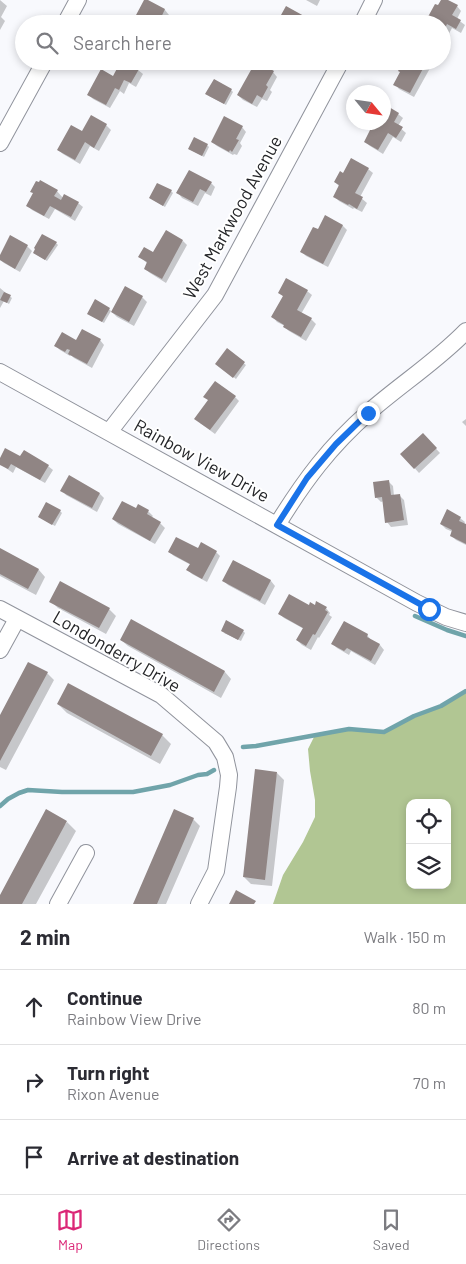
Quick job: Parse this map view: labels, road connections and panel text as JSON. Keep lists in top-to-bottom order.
{
  "streets": {
    "street": ["West Markwood Avenue", "Rainbow View Drive", "Londonderry Drive"]
  },
  "crossings": [
    ["West Markwood Avenue", "Rainbow View Drive"]
  ],
  "north": "bottom right",
  "page": {
    "search": "Search here",
    "heading": ["2 min", "Walk · 150 m"],
    "list": [
      ["Continue", "Rainbow View Drive", "80 m"],
      ["Turn right", "Rixon Avenue", "70 m"],
      "Arrive at destination"
    ],
    "nav": ["Map", "Directions", "Saved"]
  }
}
